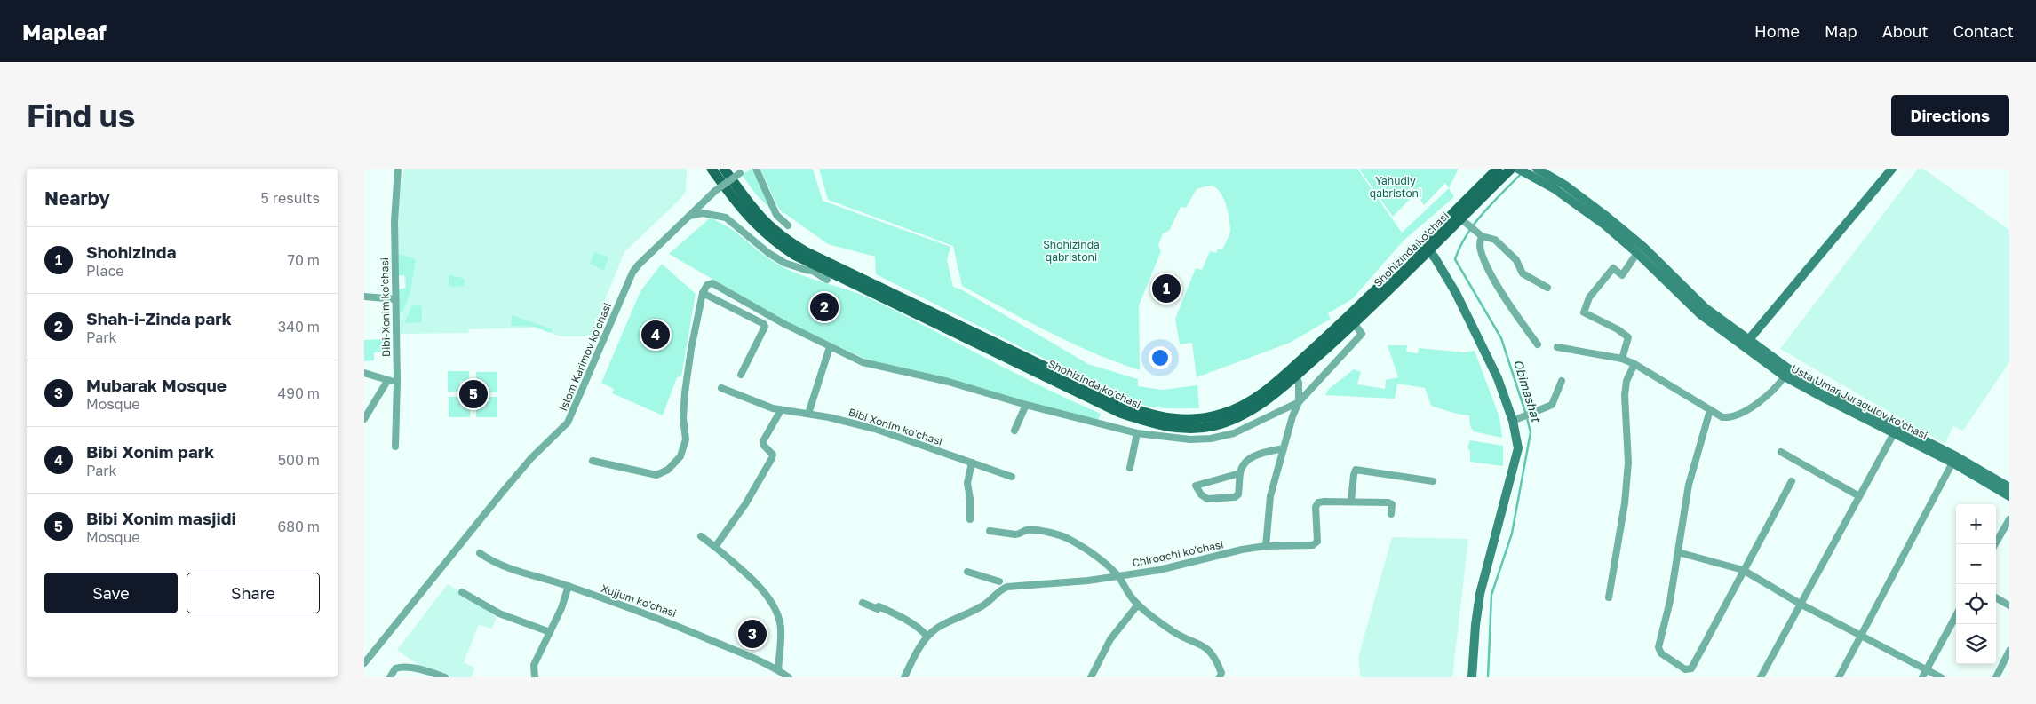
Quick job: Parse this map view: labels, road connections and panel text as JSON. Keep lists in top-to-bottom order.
{
  "streets": {
    "main road": ["Shohizinda ko'chasi", "Usta Umar Juraqulov ko'chasi"],
    "street": [
      "Bibi-Xonim ko'chasi",
      "Islom Karimov ko'chasi",
      "Bibi Xonim ko'chasi",
      "Chiroqchi ko'chasi",
      "Xujjum ko'chasi"
    ]
  },
  "water": ["Obimashat"],
  "parks": ["Yahudiy qabristoni", "Shohizinda qabristoni"],
  "page": {
    "header": "Mapleaf",
    "nav": [
      "Home",
      "Map",
      "About",
      "Contact"
    ],
    "buttons": [
      "Directions",
      ["Save", "Share"]
    ],
    "title": "Find us",
    "heading": ["Nearby", "5 results"],
    "list": [
      {
        "mark": "1",
        "name": "Shohizinda",
        "note": "Place",
        "value": "70 m"
      },
      {
        "mark": "2",
        "name": "Shah-i-Zinda park",
        "note": "Park",
        "value": "340 m"
      },
      {
        "mark": "3",
        "name": "Mubarak Mosque",
        "note": "Mosque",
        "value": "490 m"
      },
      {
        "mark": "4",
        "name": "Bibi Xonim park",
        "note": "Park",
        "value": "500 m"
      },
      {
        "mark": "5",
        "name": "Bibi Xonim masjidi",
        "note": "Mosque",
        "value": "680 m"
      }
    ],
    "pins": [
      "1",
      "2",
      "4",
      "5",
      "3"
    ],
    "map_buttons": ["+", "−"]
  }
}
